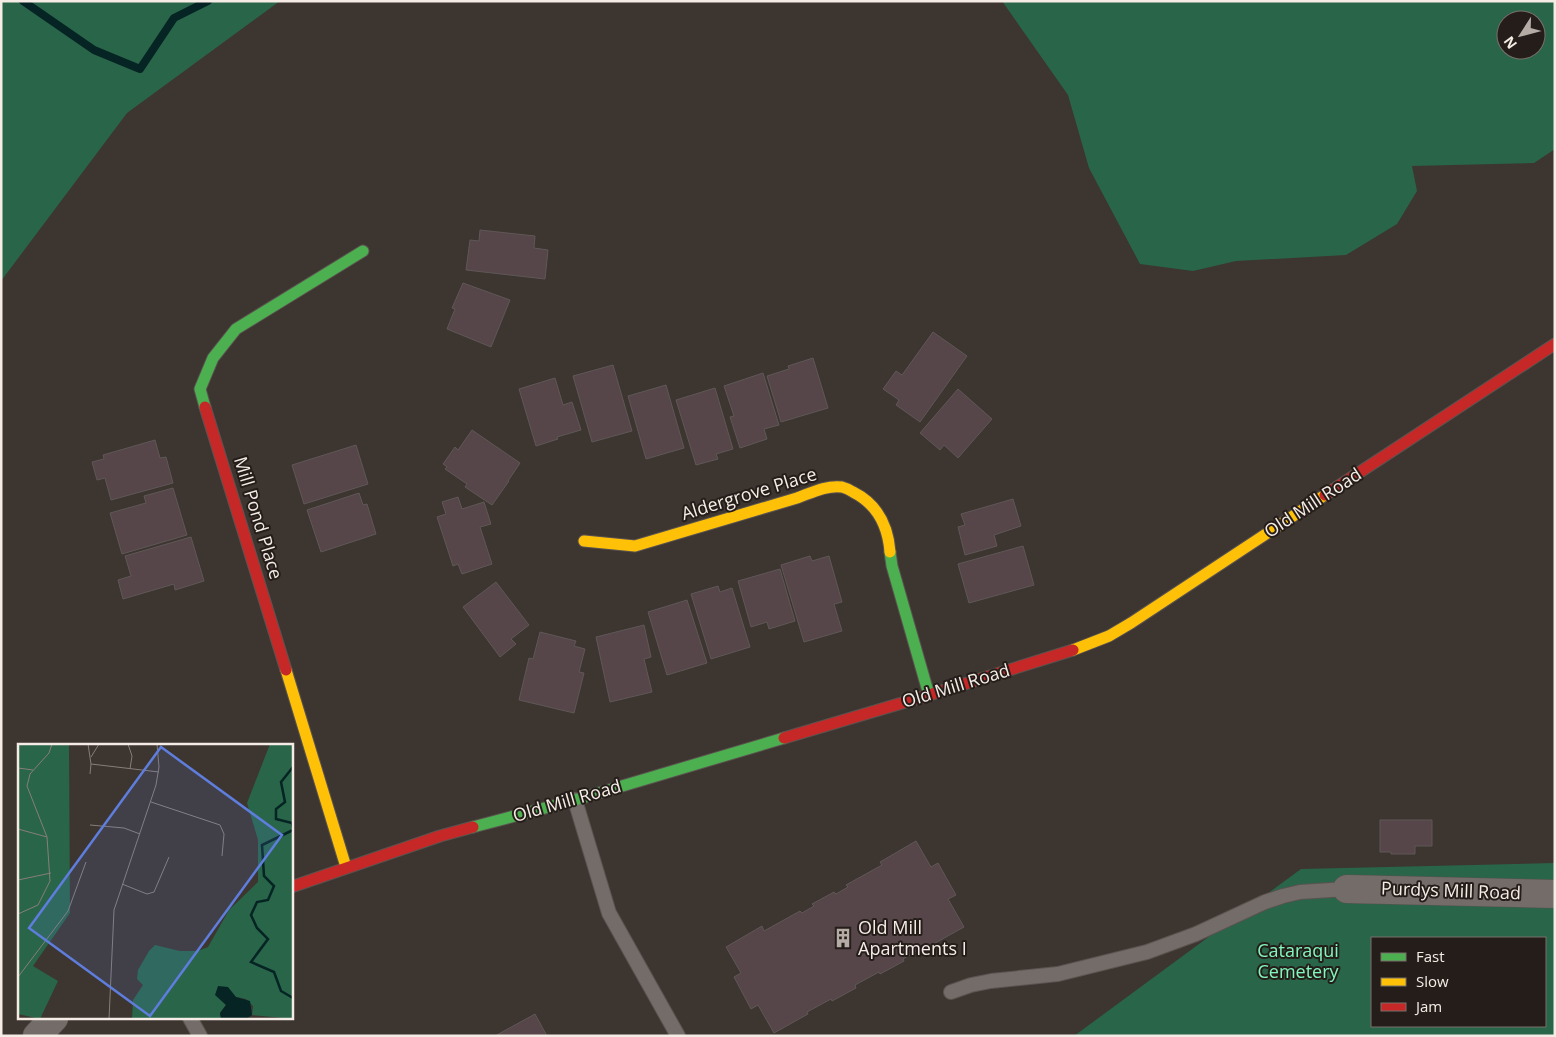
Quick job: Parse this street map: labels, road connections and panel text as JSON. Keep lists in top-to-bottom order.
{
  "streets": {
    "street": [
      "Aldergrove Place",
      "Old Mill Road",
      "Mill Pond Place",
      "Purdys Mill Road"
    ]
  },
  "crossings": [
    ["Aldergrove Place", "Old Mill Road"],
    ["Old Mill Road", "Mill Pond Place"]
  ],
  "parks": ["Cataraqui Cemetery"],
  "places": {
    "building": ["Old Mill Apartments I"]
  },
  "legend": ["Fast", "Slow", "Jam"],
  "north": "bottom left"
}
